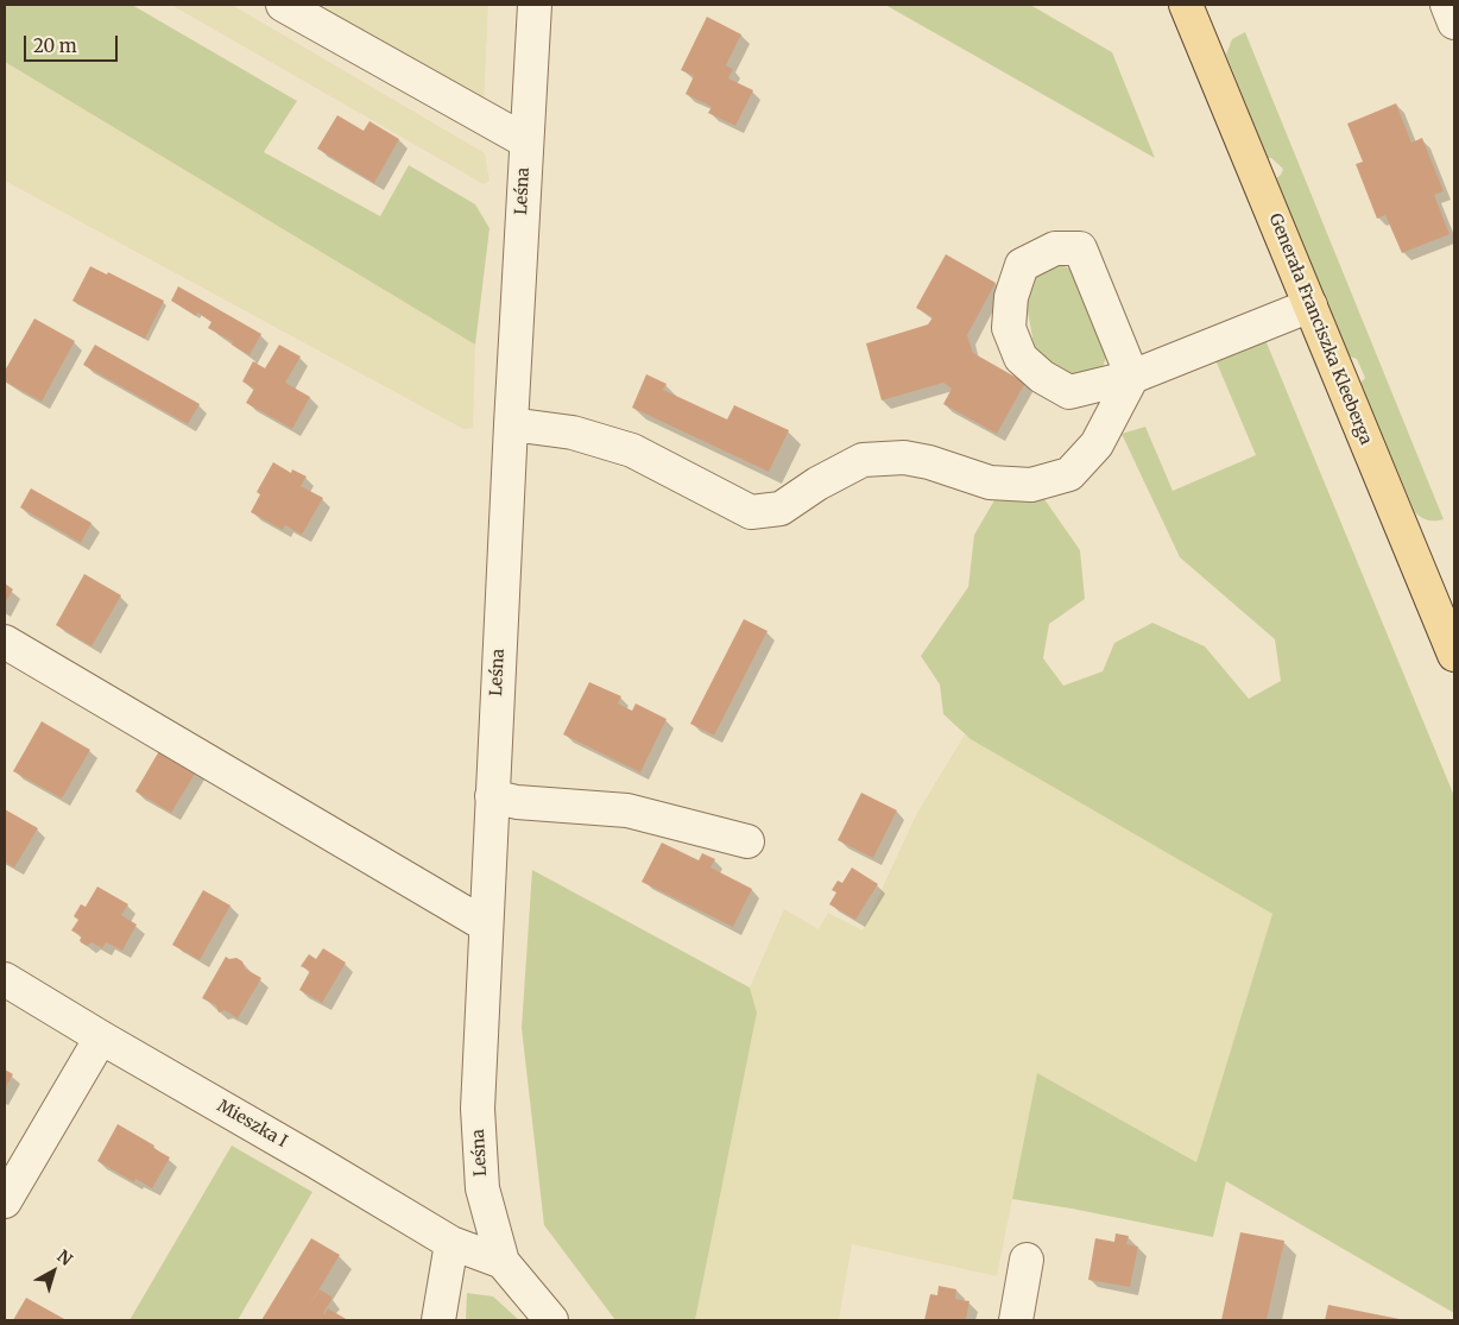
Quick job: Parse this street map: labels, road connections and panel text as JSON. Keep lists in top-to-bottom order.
{
  "streets": {
    "main road": ["Generała Franciszka Kleeberga"],
    "street": ["Leśna", "Mieszka I"]
  },
  "crossings": [
    ["Leśna", "Mieszka I"]
  ],
  "scale_bar": "20 m",
  "north": "top right"
}
